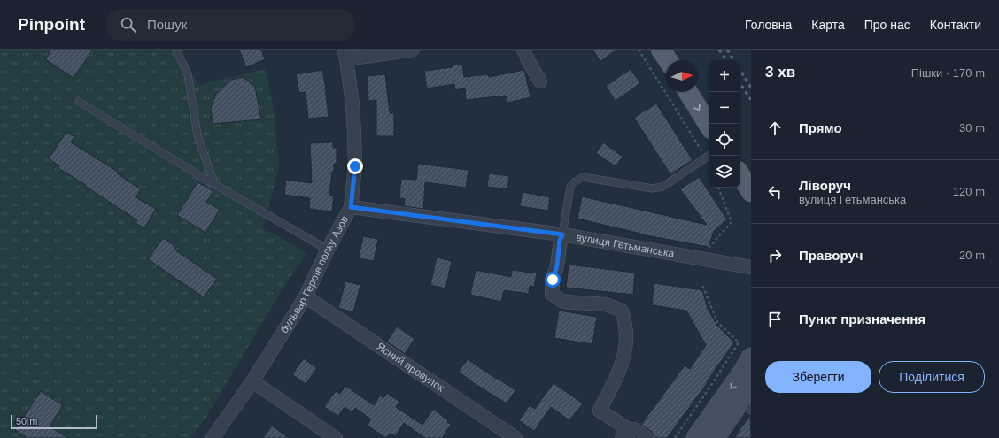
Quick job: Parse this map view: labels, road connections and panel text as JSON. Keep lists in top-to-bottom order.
{
  "streets": {
    "street": ["вулиця Гетьманська", "бульвар Героїв полку Азов", "Ясний провулок"]
  },
  "crossings": [
    ["вулиця Гетьманська", "бульвар Героїв полку Азов"],
    ["бульвар Героїв полку Азов", "Ясний провулок"]
  ],
  "scale_bar": "50 m",
  "north": "right",
  "page": {
    "header": "Pinpoint",
    "search": "Пошук",
    "nav": [
      "Головна",
      "Карта",
      "Про нас",
      "Контакти"
    ],
    "heading": ["3 хв", "Пішки · 170 m"],
    "map_buttons": ["+", "−"],
    "list": [
      ["Прямо", "30 m"],
      ["Ліворуч", "вулиця Гетьманська", "120 m"],
      ["Праворуч", "20 m"],
      "Пункт призначення"
    ],
    "buttons": ["Зберегти", "Поділитися"],
    "scale": "50 m"
  }
}
